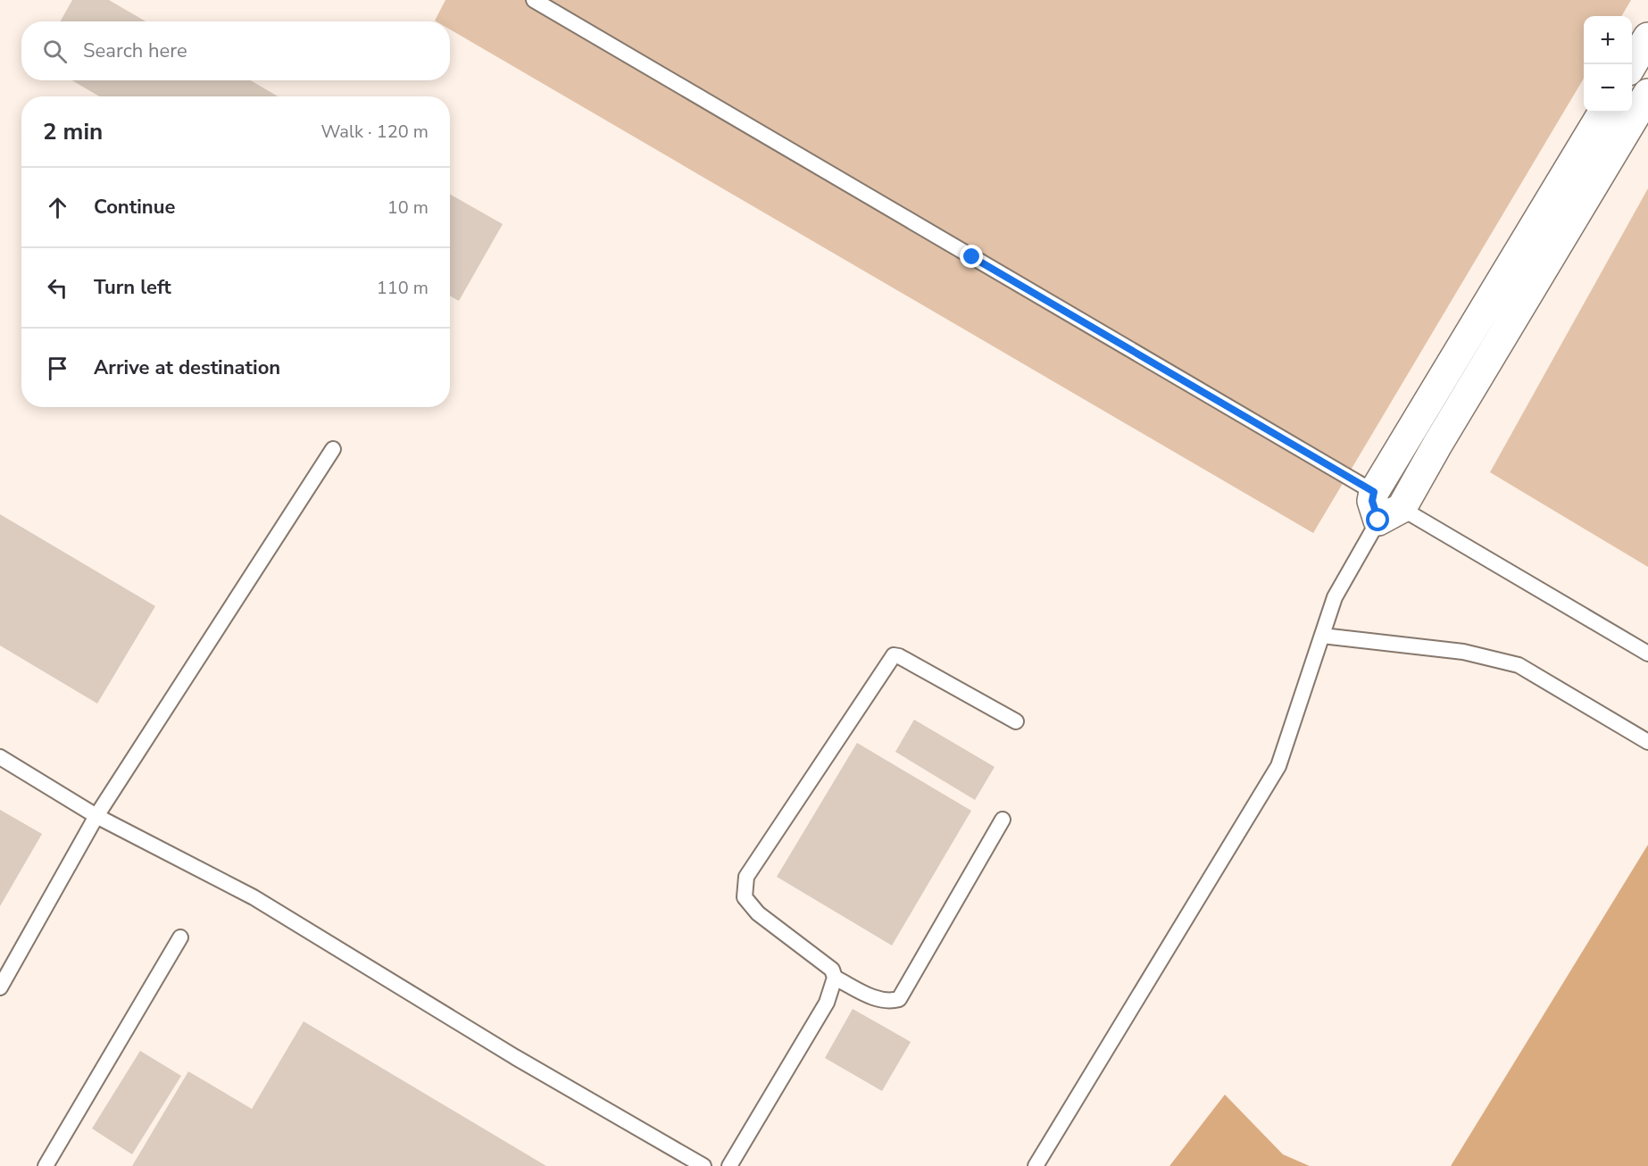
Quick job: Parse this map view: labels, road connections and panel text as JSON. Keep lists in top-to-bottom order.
{
  "page": {
    "map_buttons": ["+", "−"],
    "search": "Search here",
    "heading": ["2 min", "Walk · 120 m"],
    "list": [
      ["Continue", "10 m"],
      ["Turn left", "110 m"],
      "Arrive at destination"
    ]
  }
}
